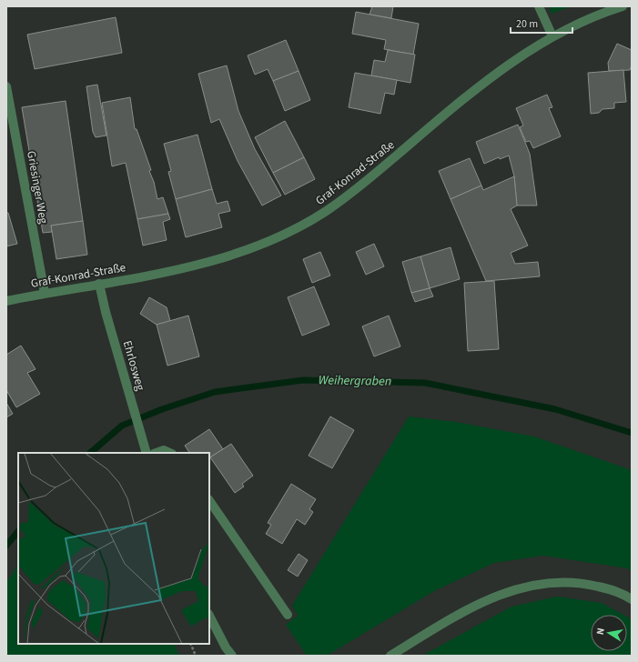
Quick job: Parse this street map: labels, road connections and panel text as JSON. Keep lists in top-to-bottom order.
{
  "streets": {
    "street": ["Graf-Konrad-Straße", "Griesinger Weg", "Ehrlosweg"]
  },
  "crossings": [
    ["Graf-Konrad-Straße", "Griesinger Weg"],
    ["Graf-Konrad-Straße", "Ehrlosweg"]
  ],
  "water": ["Weihergraben"],
  "scale_bar": "20 m",
  "north": "left"
}
